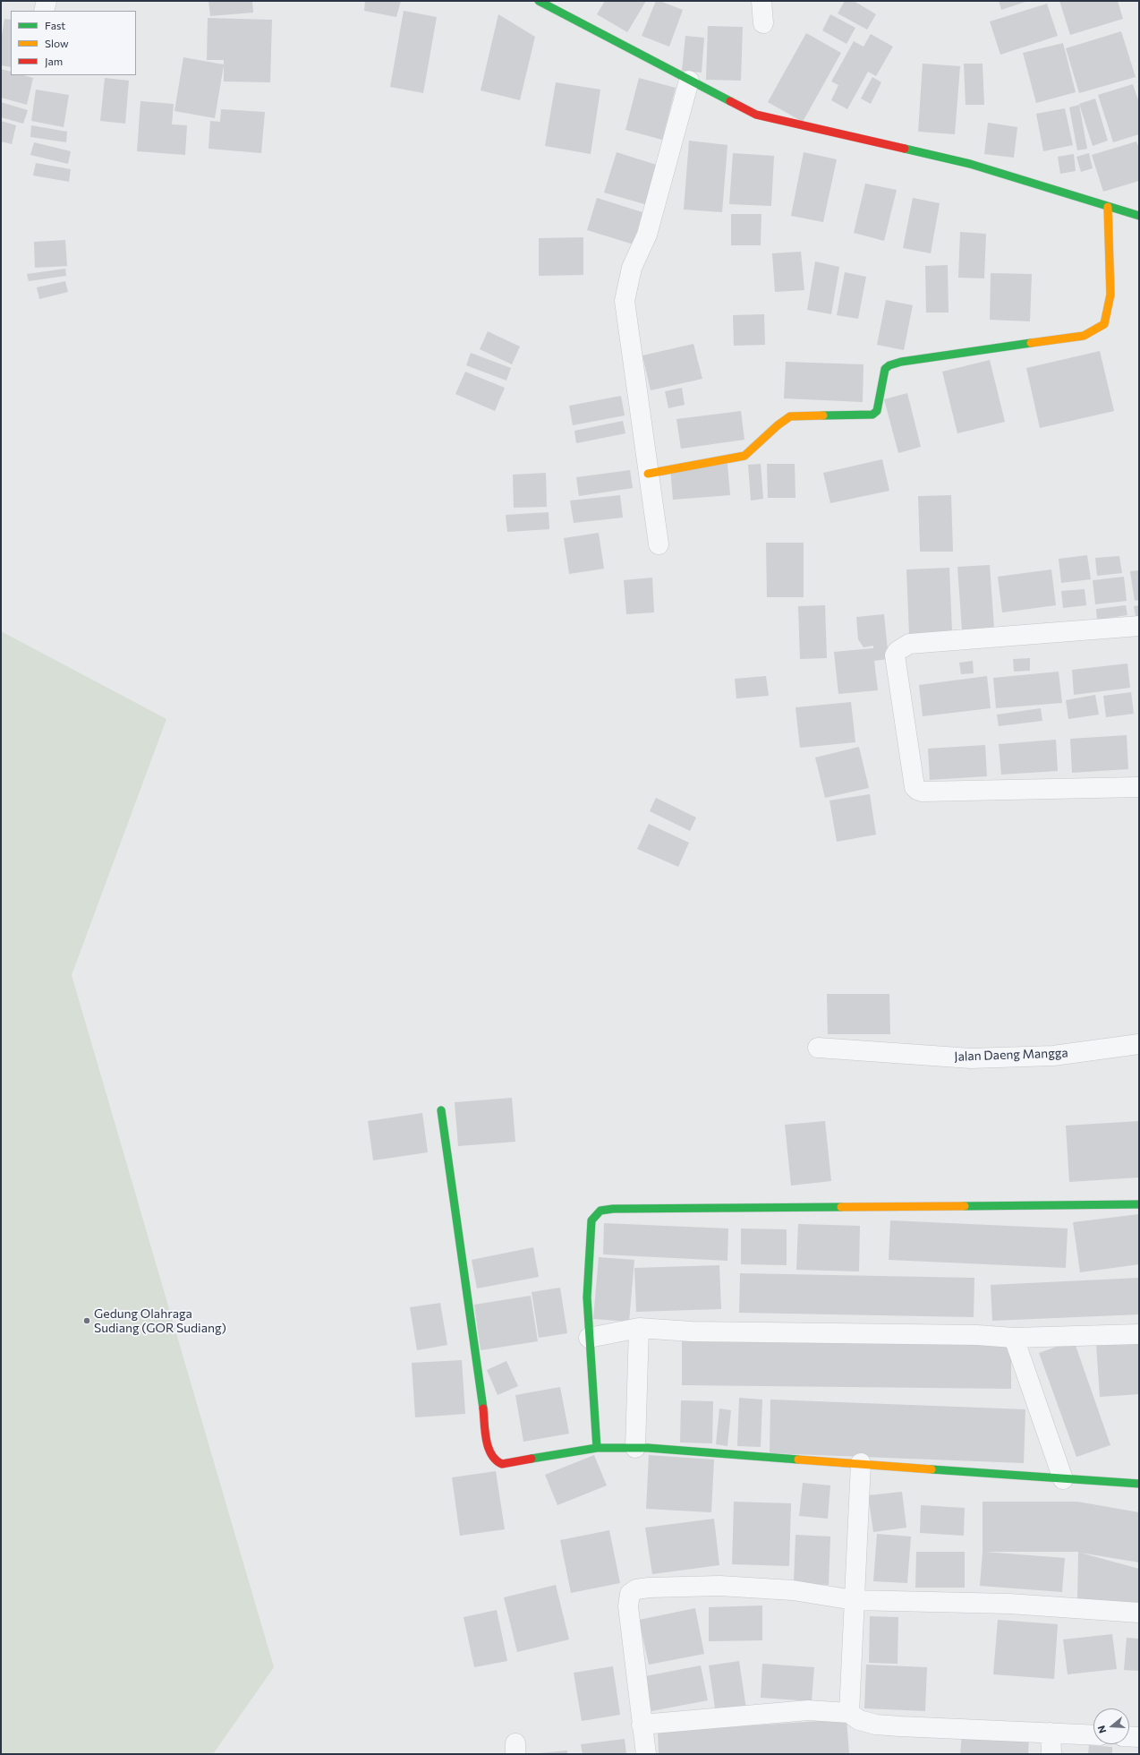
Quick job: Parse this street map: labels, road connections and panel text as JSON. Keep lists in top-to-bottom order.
{
  "streets": {
    "street": ["Jalan Daeng Mangga"]
  },
  "places": ["Gedung Olahraga Sudiang (GOR Sudiang)"],
  "legend": ["Fast", "Slow", "Jam"],
  "north": "left"
}
